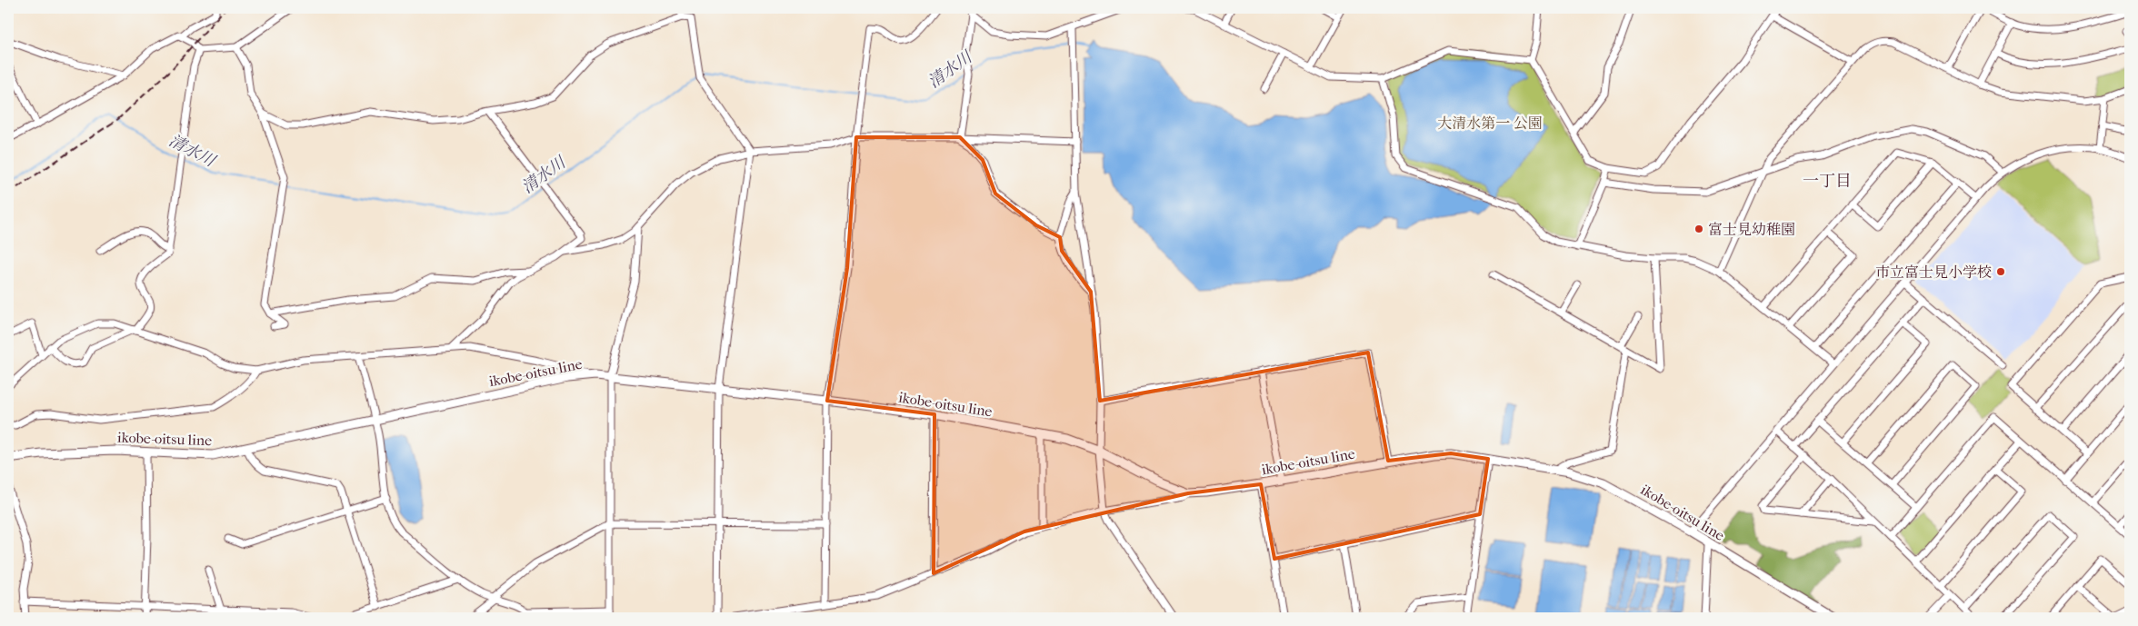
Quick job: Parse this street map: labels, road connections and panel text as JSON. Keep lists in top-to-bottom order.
{
  "streets": {
    "main road": ["ikobe-oitsu line"]
  },
  "districts": ["一丁目"],
  "water": ["清水川"],
  "parks": ["大清水第一 公園"],
  "places": ["富士見幼稚園", "市立富士見小学校"]
}
